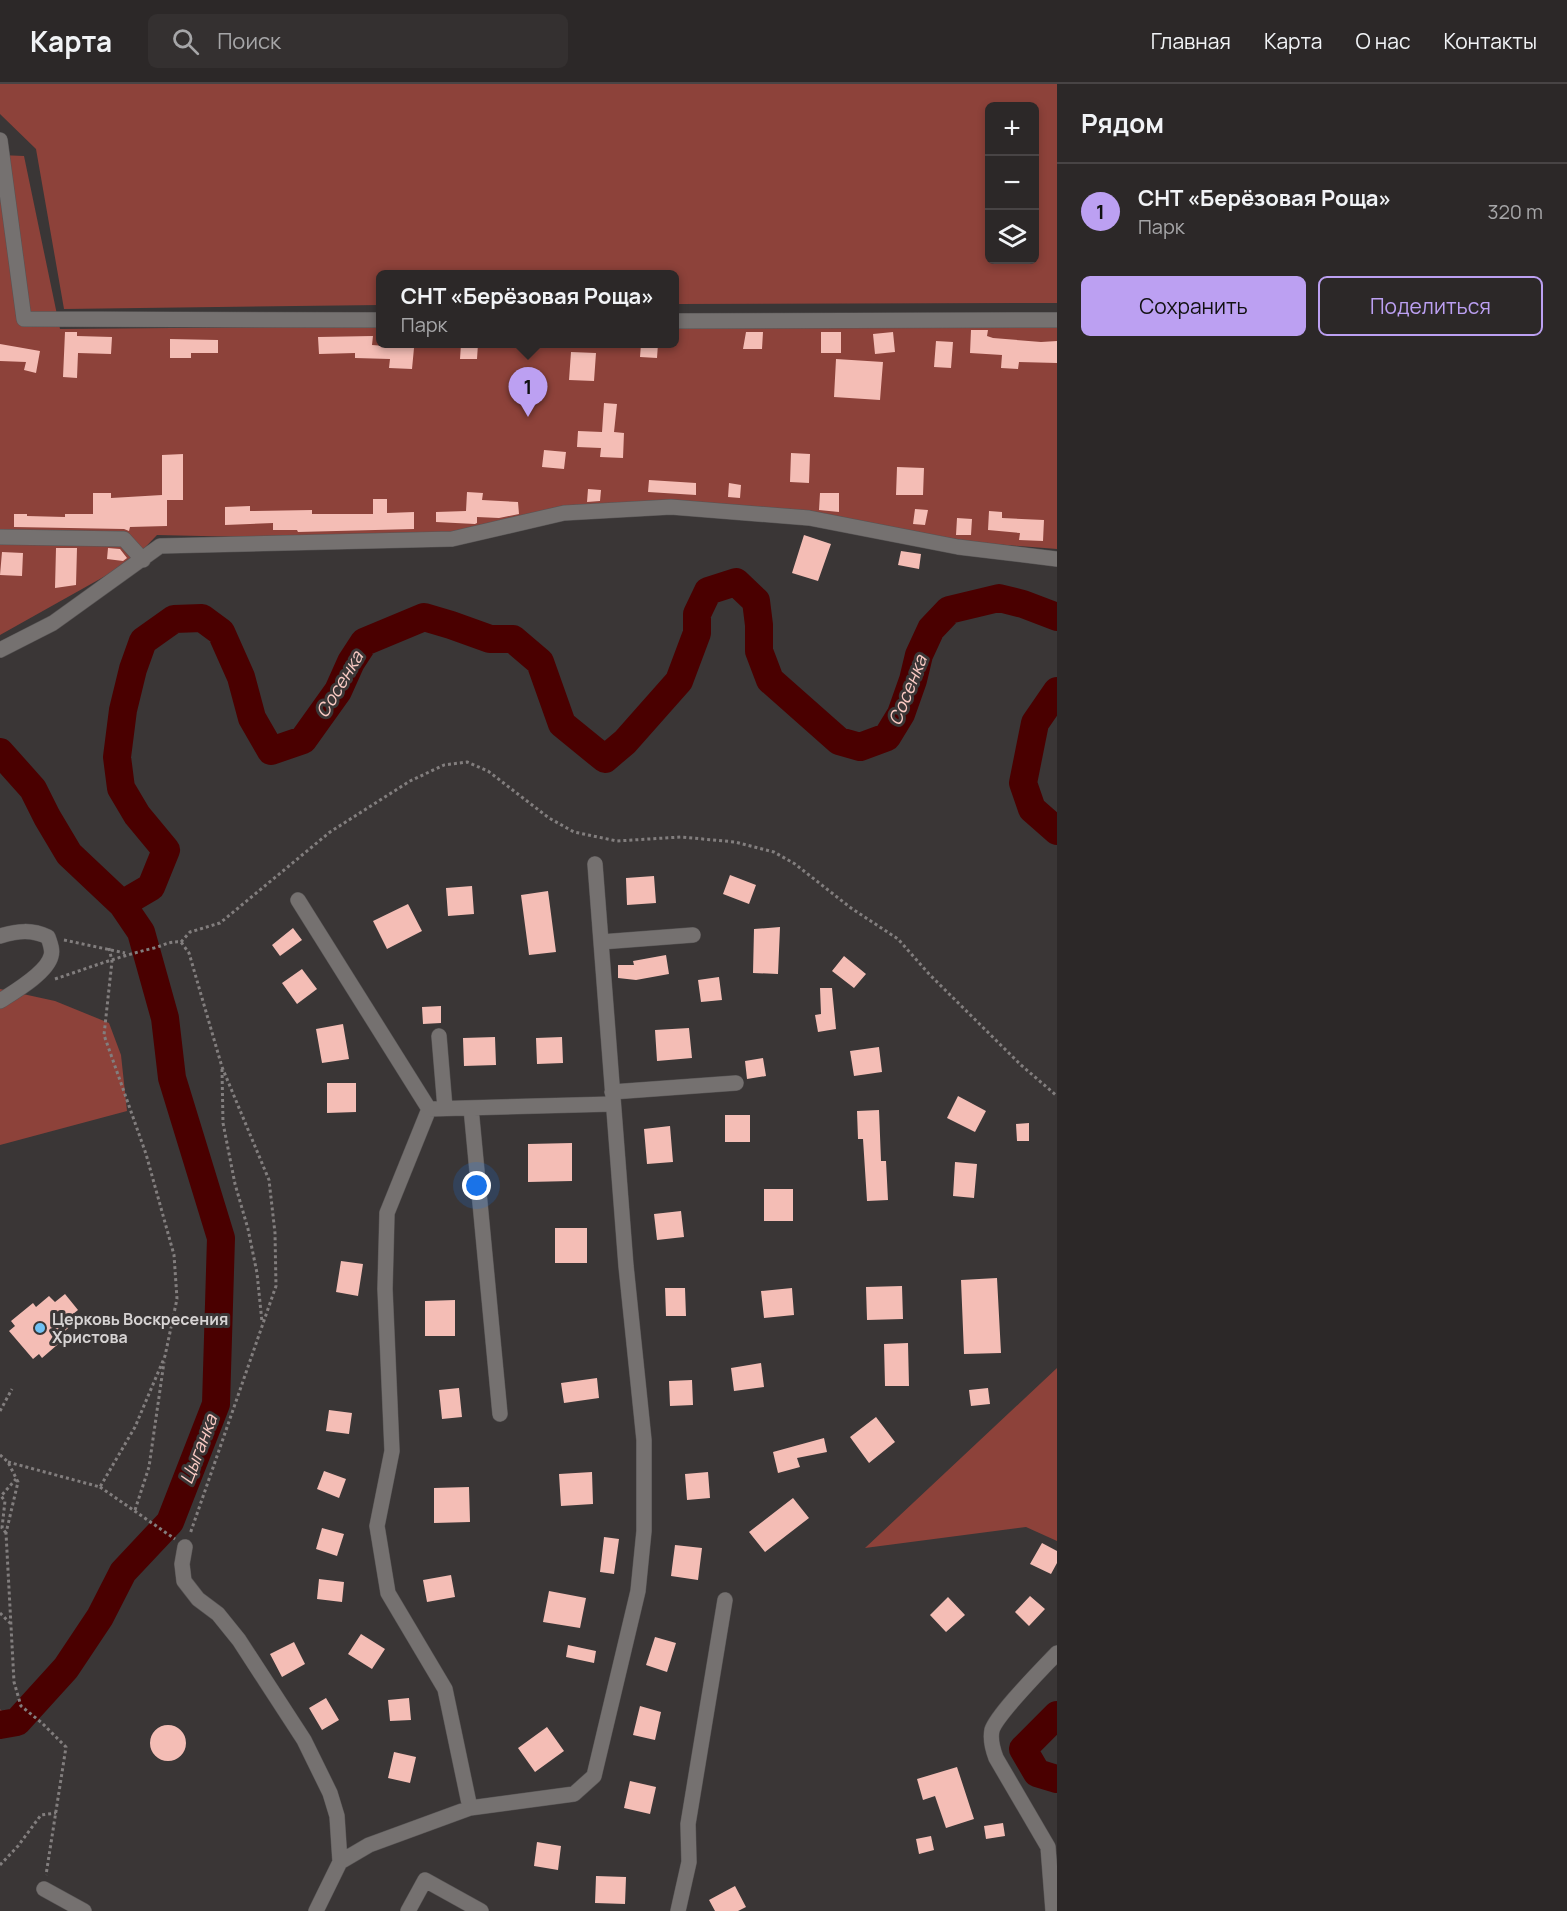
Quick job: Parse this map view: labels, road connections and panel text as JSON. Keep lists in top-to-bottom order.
{
  "water": ["Сосенка", "Цыганка"],
  "places": ["Церковь Воскресения Христова"],
  "page": {
    "header": "Карта",
    "search": "Поиск",
    "nav": [
      "Главная",
      "Карта",
      "О нас",
      "Контакты"
    ],
    "heading": "Рядом",
    "map_buttons": ["+", "−"],
    "list": [
      {
        "mark": "1",
        "name": "СНТ «Берёзовая Роща»",
        "note": "Парк",
        "value": "320 m"
      }
    ],
    "buttons": ["Сохранить", "Поделиться"],
    "popup": ["СНТ «Берёзовая Роща»", "Парк"],
    "pins": "1"
  }
}
